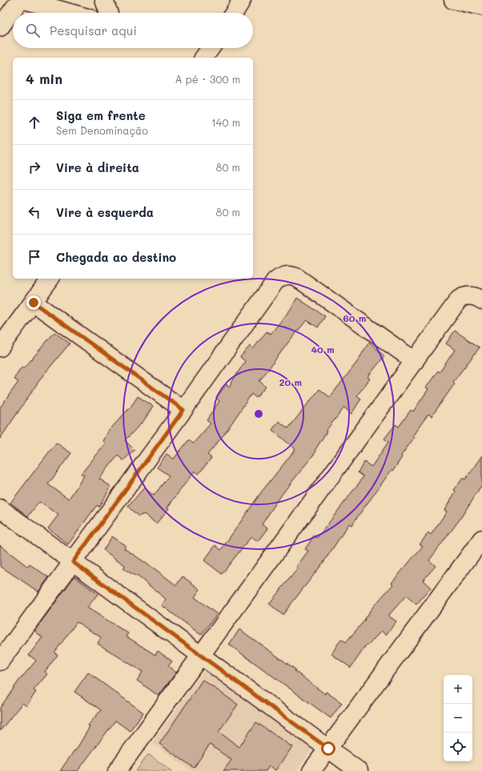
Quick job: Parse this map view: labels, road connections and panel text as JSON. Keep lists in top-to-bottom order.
{
  "page": {
    "search": "Pesquisar aqui",
    "heading": ["4 min", "A pé · 300 m"],
    "list": [
      ["Siga em frente", "Sem Denominação", "140 m"],
      ["Vire à direita", "80 m"],
      ["Vire à esquerda", "80 m"],
      "Chegada ao destino"
    ],
    "map_buttons": ["+", "−"]
  },
  "rings": ["60 m", "40 m", "20 m"]
}
